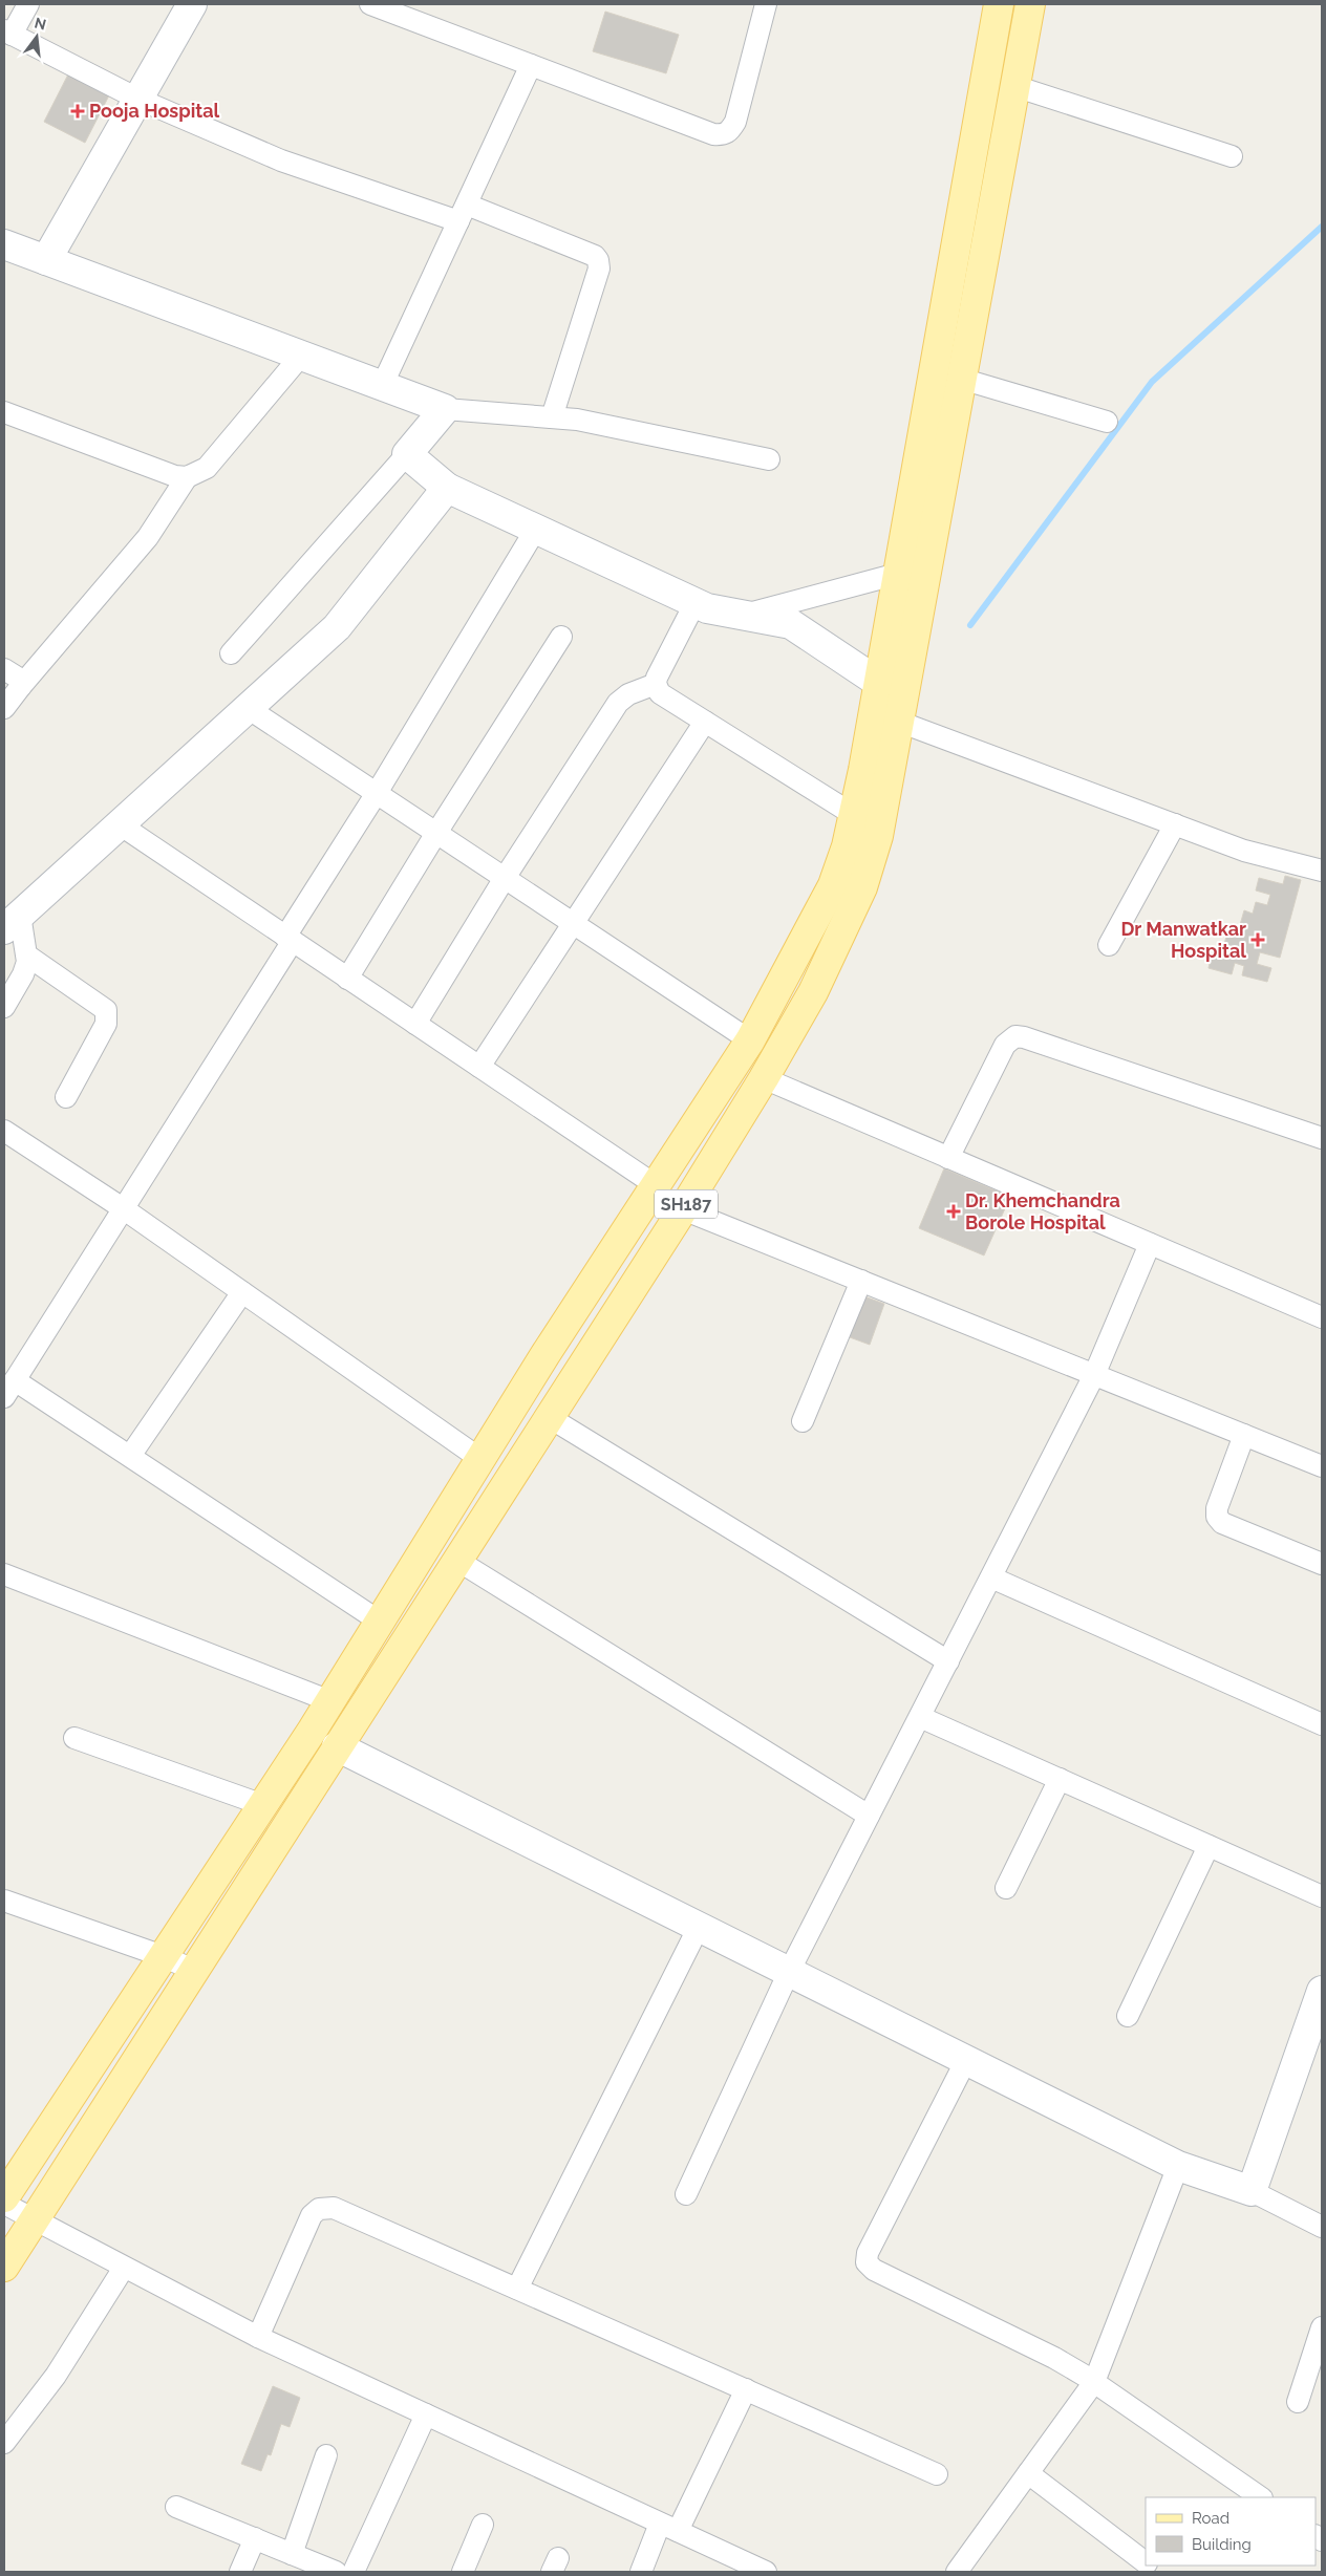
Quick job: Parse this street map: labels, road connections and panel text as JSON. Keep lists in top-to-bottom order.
{
  "streets": {
    "main road": ["SH187"]
  },
  "places": {
    "health": ["Pooja Hospital", "Dr Manwatkar Hospital", "Dr. Khemchandra Borole Hospital"]
  },
  "legend": ["Road", "Building"],
  "north": "top"
}
